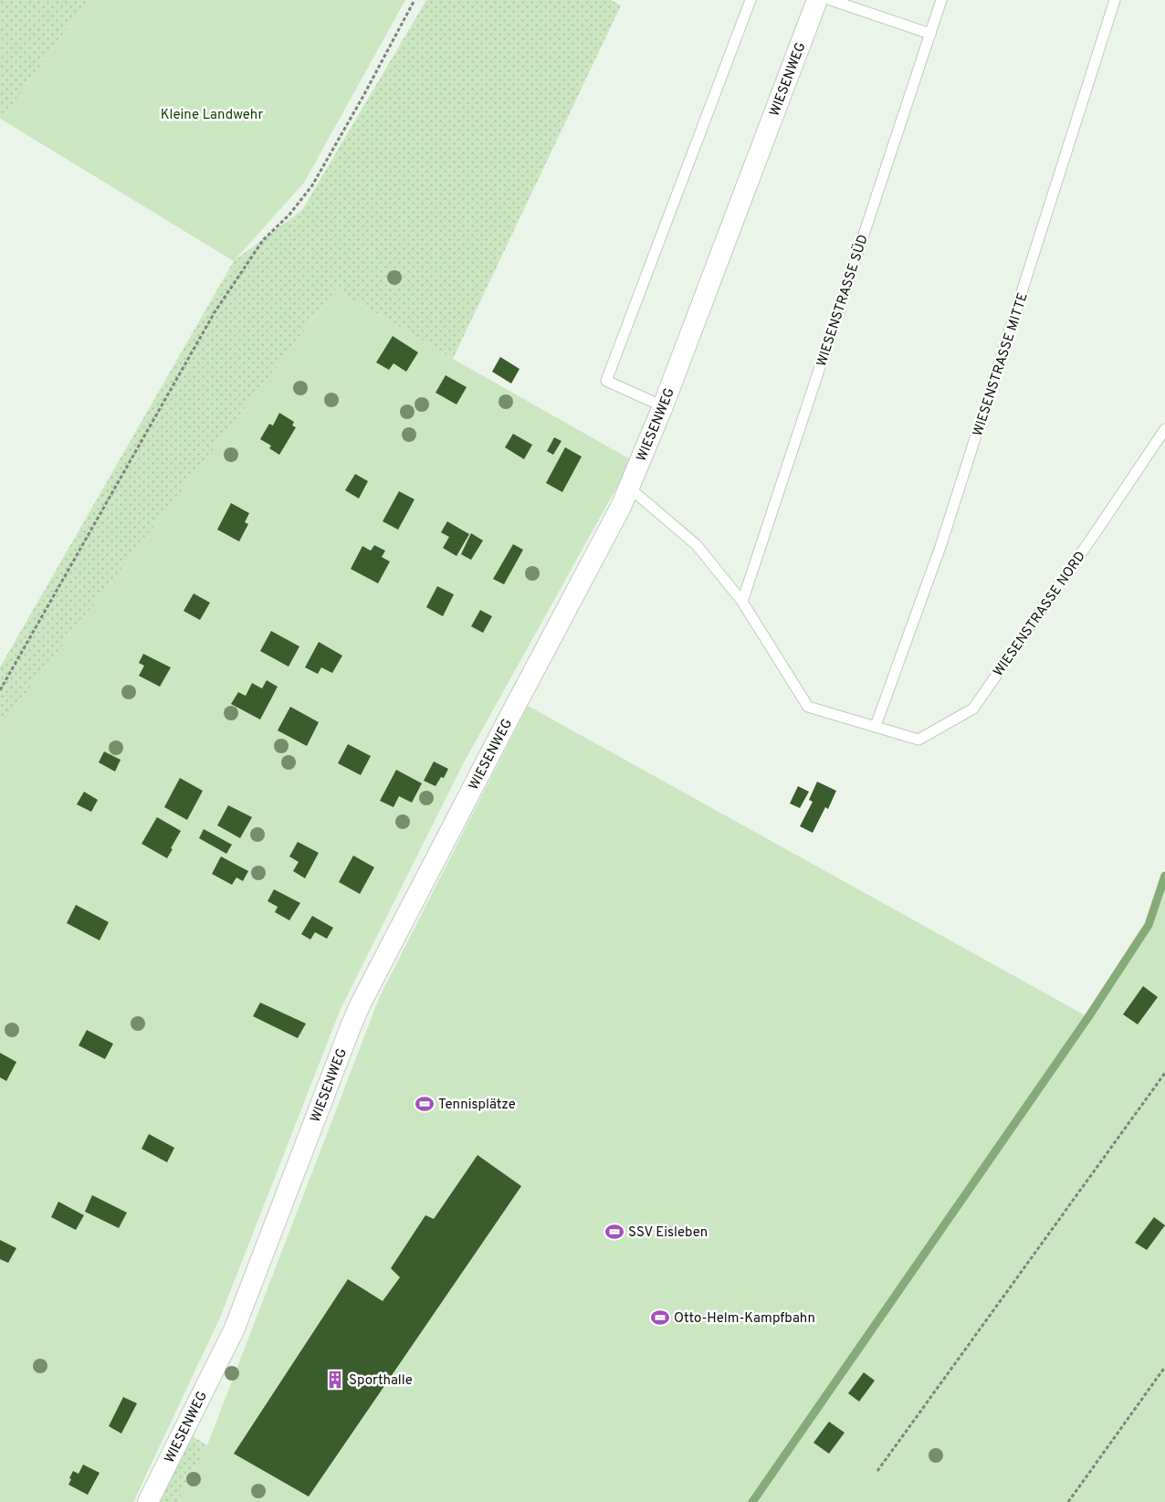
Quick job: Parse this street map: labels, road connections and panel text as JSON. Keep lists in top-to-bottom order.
{
  "streets": {
    "street": ["WIESENWEG"],
    "lane": ["WIESENSTRASSE SÜD", "WIESENSTRASSE MITTE", "WIESENSTRASSE NORD"]
  },
  "crossings": [
    ["WIESENWEG", "WIESENSTRASSE NORD"],
    ["WIESENSTRASSE SÜD", "WIESENSTRASSE NORD"],
    ["WIESENSTRASSE MITTE", "WIESENSTRASSE NORD"]
  ],
  "parks": ["Kleine Landwehr"],
  "places": {
    "sports": ["Tennisplätze", "SSV Eisleben", "Otto-Helm-Kampfbahn"],
    "building": ["Sporthalle"]
  }
}
